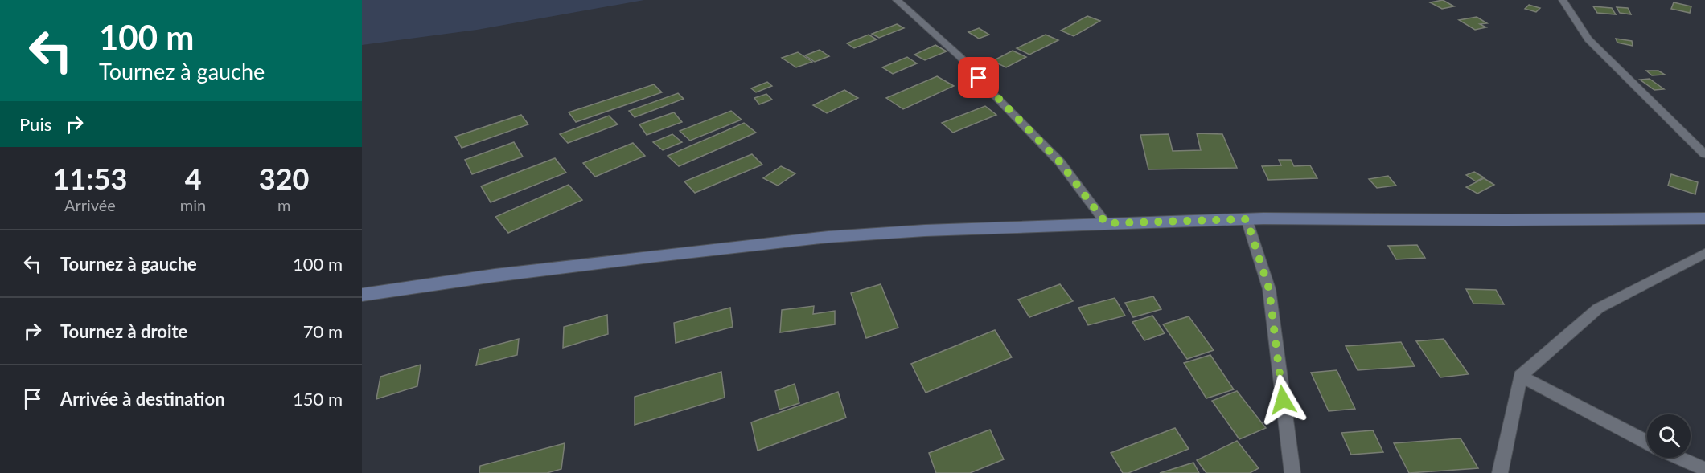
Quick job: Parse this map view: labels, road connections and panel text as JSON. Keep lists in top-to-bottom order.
{
  "page": {
    "turn": ["100 m", "Tournez à gauche"],
    "then": "Puis",
    "eta": [
      "11:53",
      "Arrivée",
      "4",
      "min",
      "320",
      "m"
    ],
    "list": [
      {
        "name": "Tournez à gauche",
        "value": "100 m"
      },
      {
        "name": "Tournez à droite",
        "value": "70 m"
      },
      {
        "name": "Arrivée à destination",
        "value": "150 m"
      }
    ]
  }
}
